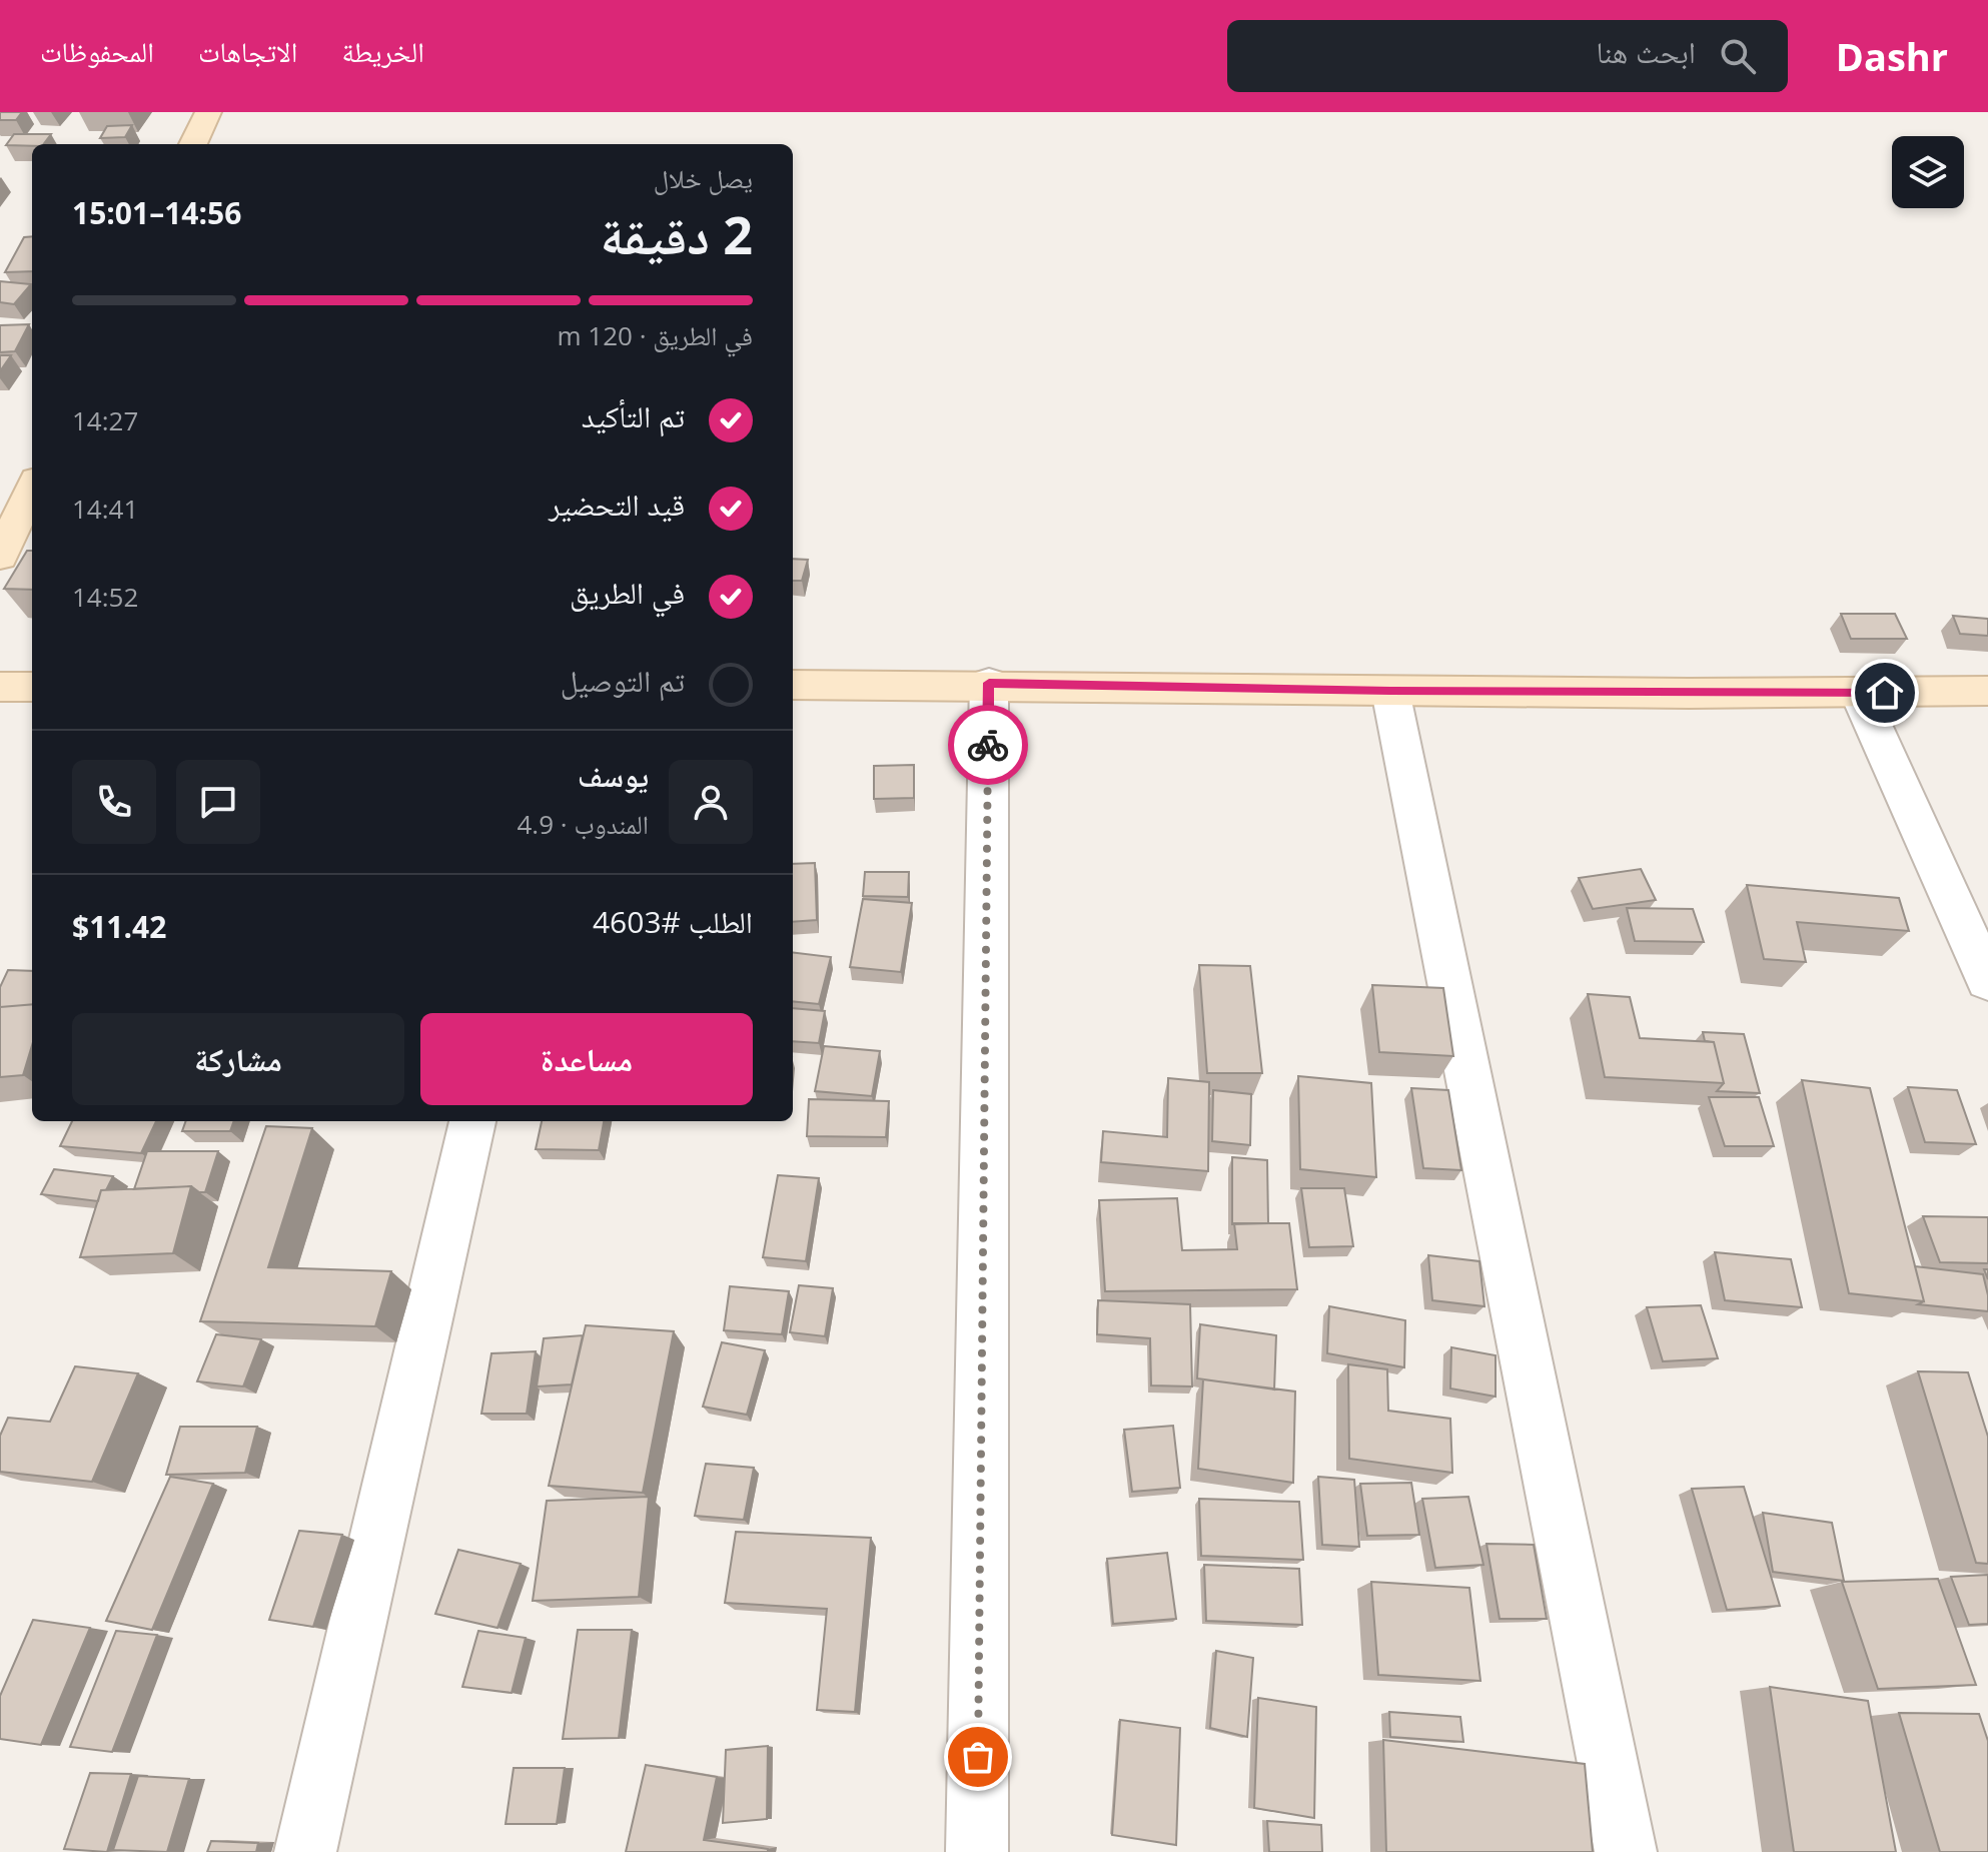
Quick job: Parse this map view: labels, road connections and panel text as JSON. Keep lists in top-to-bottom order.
{
  "page": {
    "header": "Dashr",
    "search": "ابحث هنا",
    "nav": ["الخريطة", "الاتجاهات", "المحفوظات"],
    "heading": ["2 دقيقة", "يصل خلال", "14:56–15:01"],
    "panel": [
      "يوسف",
      "المندوب · 4.9",
      "الطلب #4603",
      "$11.42"
    ],
    "bar": "في الطريق · 120 m",
    "list": [
      ["تم التأكيد", "14:27"],
      ["قيد التحضير", "14:41"],
      ["في الطريق", "14:52"],
      "تم التوصيل"
    ],
    "buttons": ["مساعدة", "مشاركة"]
  }
}
